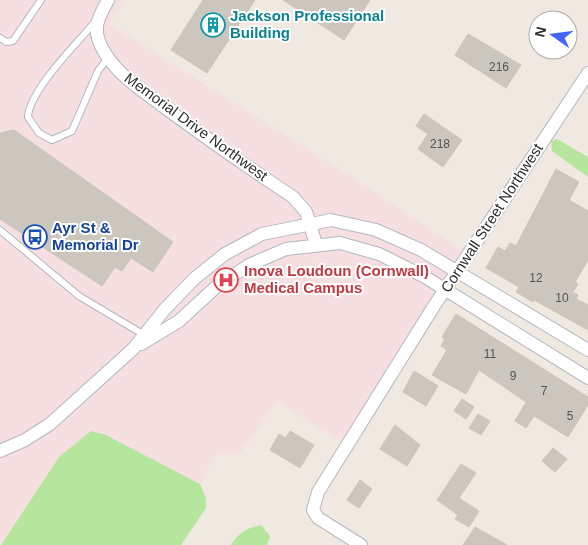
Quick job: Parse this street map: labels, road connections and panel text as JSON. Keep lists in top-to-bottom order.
{
  "streets": {
    "street": ["Memorial Drive Northwest", "Cornwall Street Northwest"]
  },
  "places": {
    "building": ["Jackson Professional Building"],
    "bus stop": ["Ayr St & Memorial Dr"],
    "hospital": ["Inova Loudoun (Cornwall) Medical Campus"]
  },
  "house_numbers": [
    "216",
    "218",
    "12",
    "10",
    "11",
    "9",
    "7",
    "5"
  ],
  "north": "left"
}
